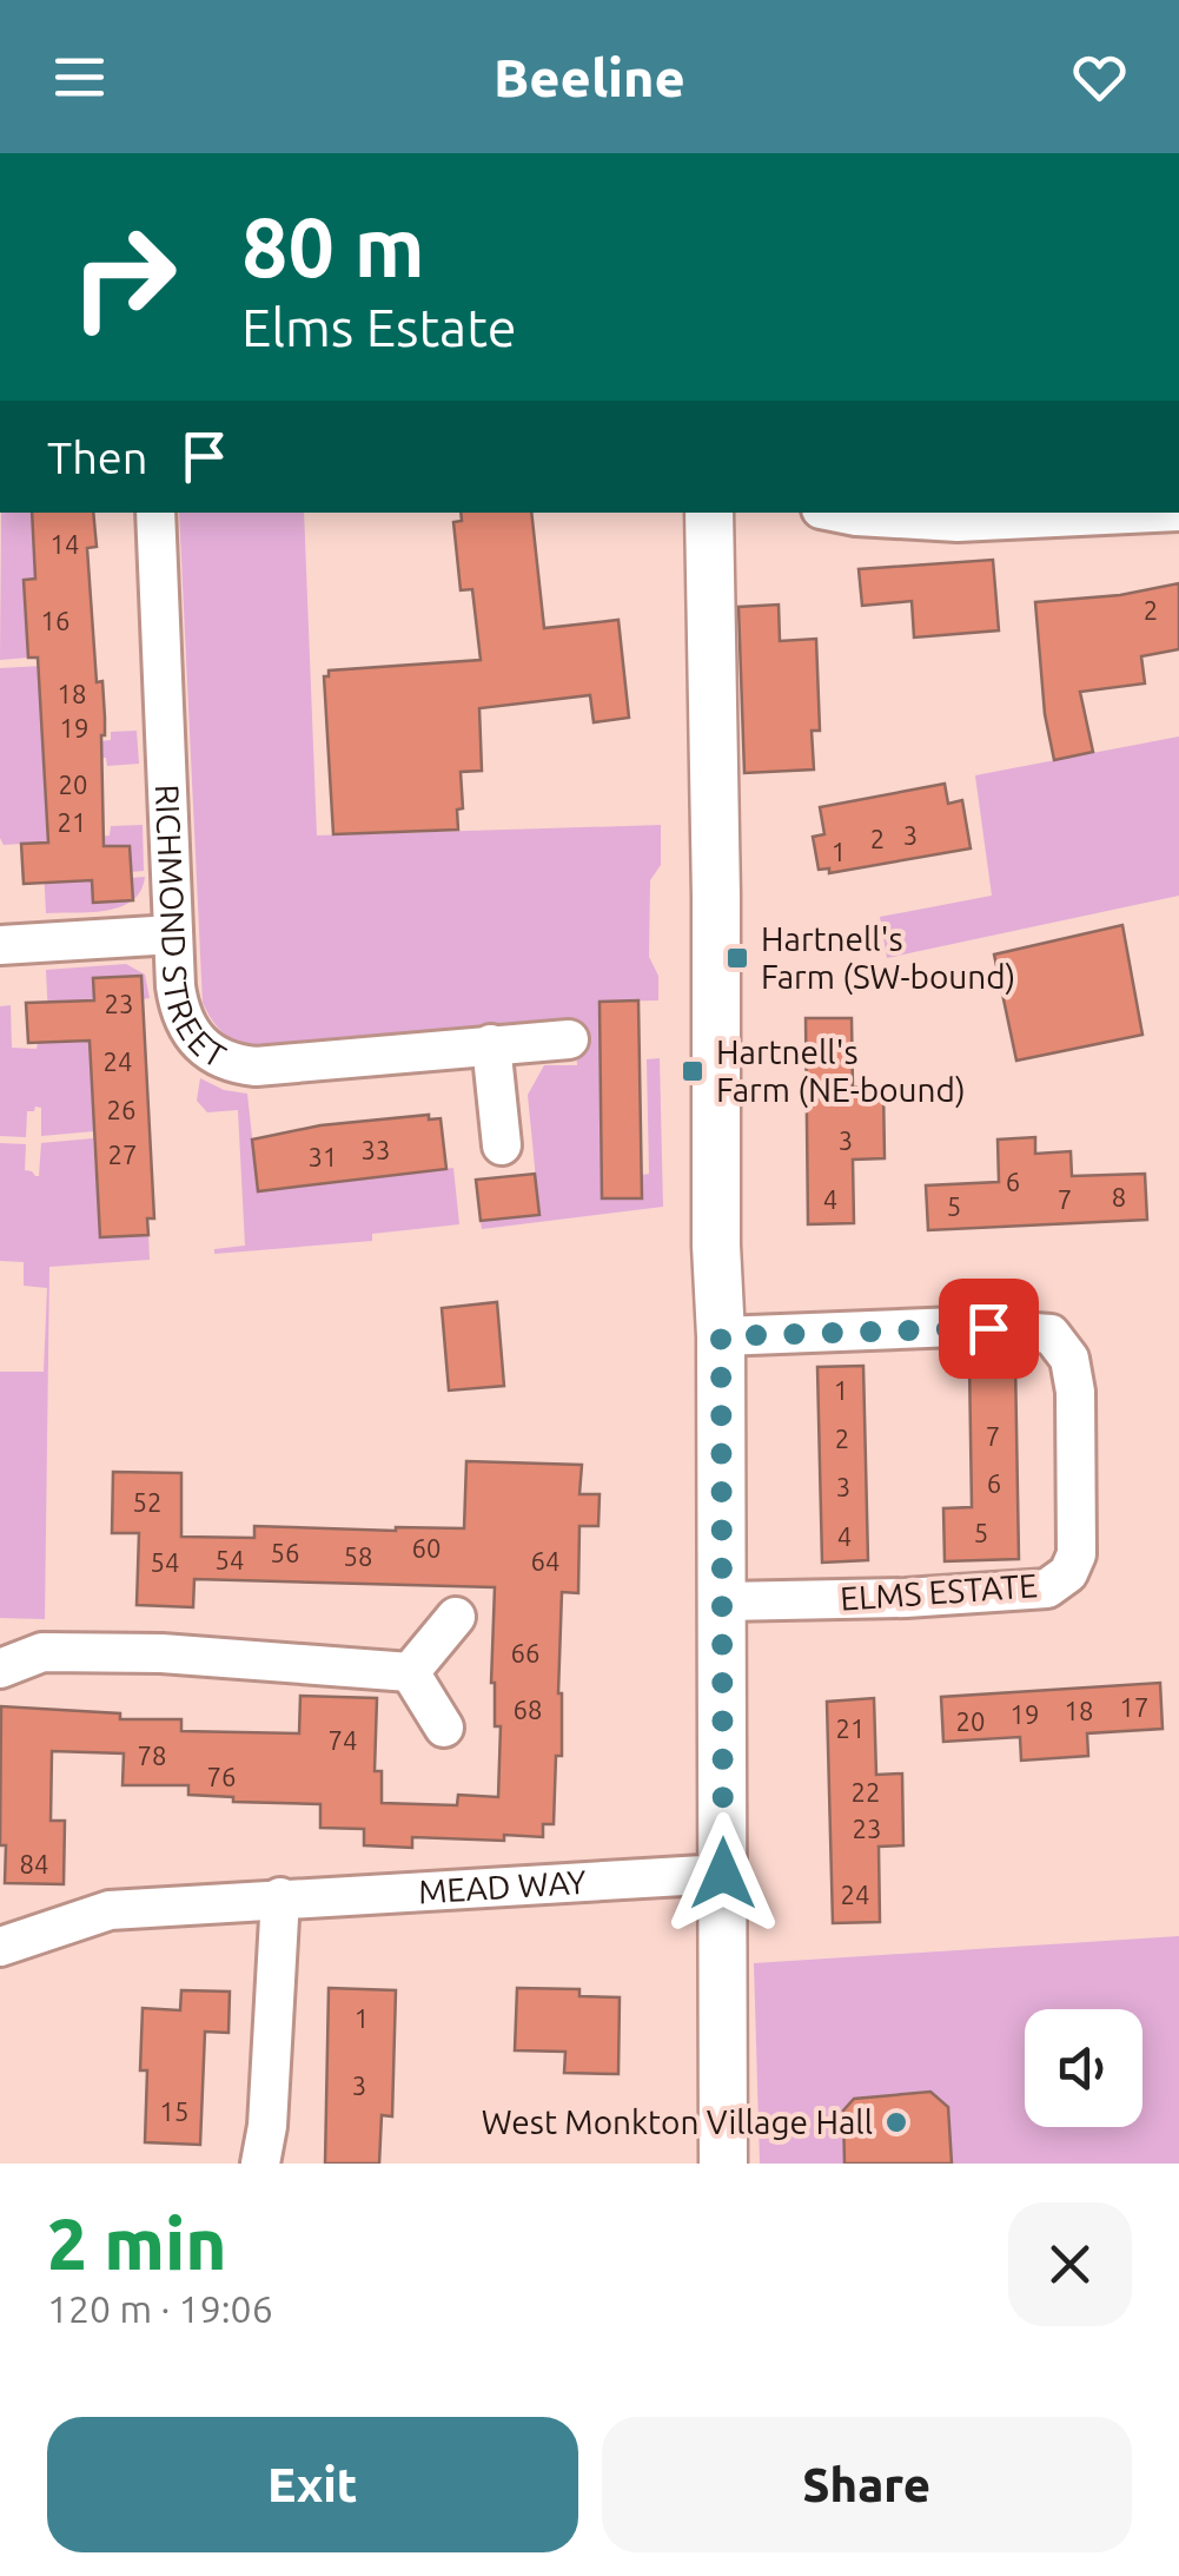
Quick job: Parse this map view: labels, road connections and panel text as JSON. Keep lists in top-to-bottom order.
{
  "streets": {
    "street": ["RICHMOND STREET", "ELMS ESTATE", "MEAD WAY"]
  },
  "places": {
    "transit": ["Hartnell's Farm (SW-bound)", "Hartnell's Farm (NE-bound)"],
    "other": ["West Monkton Village Hall"]
  },
  "house_numbers": [
    "14",
    "2",
    "16",
    "18",
    "19",
    "20",
    "21",
    "3",
    "2",
    "1",
    "23",
    "24",
    "26",
    "3",
    "33",
    "27",
    "31",
    "6",
    "8",
    "4",
    "7",
    "5",
    "1",
    "7",
    "2",
    "6",
    "3",
    "52",
    "5",
    "4",
    "60",
    "56",
    "58",
    "54",
    "64",
    "54",
    "66",
    "17",
    "68",
    "18",
    "19",
    "20",
    "21",
    "74",
    "78",
    "76",
    "22",
    "23",
    "84",
    "24",
    "1",
    "3",
    "15"
  ],
  "page": {
    "header": "Beeline",
    "turn": ["80 m", "Elms Estate"],
    "then": "Then",
    "heading": ["2 min", "120 m · 19:06"],
    "buttons": ["Exit", "Share"]
  }
}
